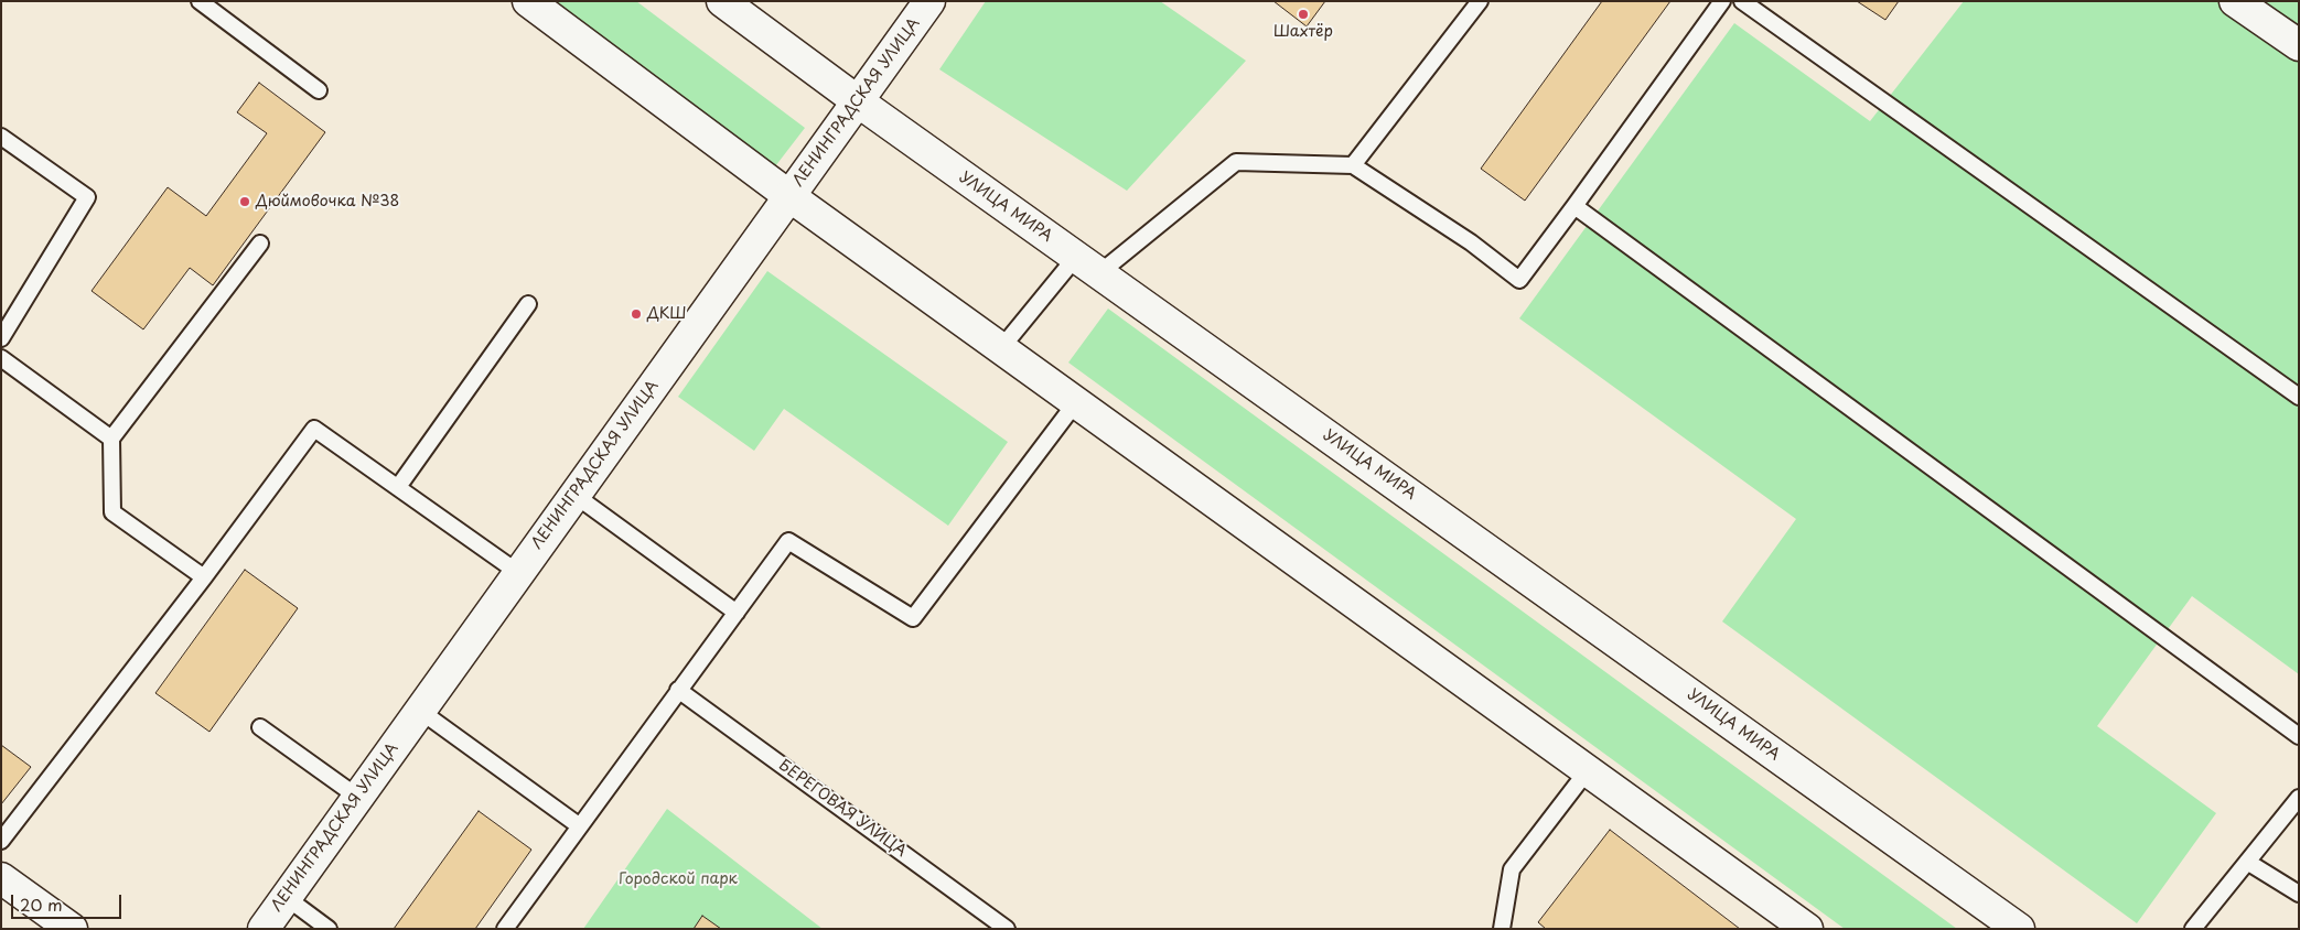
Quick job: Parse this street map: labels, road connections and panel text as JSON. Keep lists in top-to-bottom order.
{
  "streets": {
    "main road": ["ЛЕНИНГРАДСКАЯ УЛИЦА", "УЛИЦА МИРА"],
    "lane": ["БЕРЕГОВАЯ УЛИЦА"]
  },
  "crossings": [
    ["ЛЕНИНГРАДСКАЯ УЛИЦА", "УЛИЦА МИРА"]
  ],
  "parks": ["Городской парк"],
  "places": ["Шахтёр", "Дюймовочка №38", "ДКШ"],
  "scale_bar": "20 m"
}
